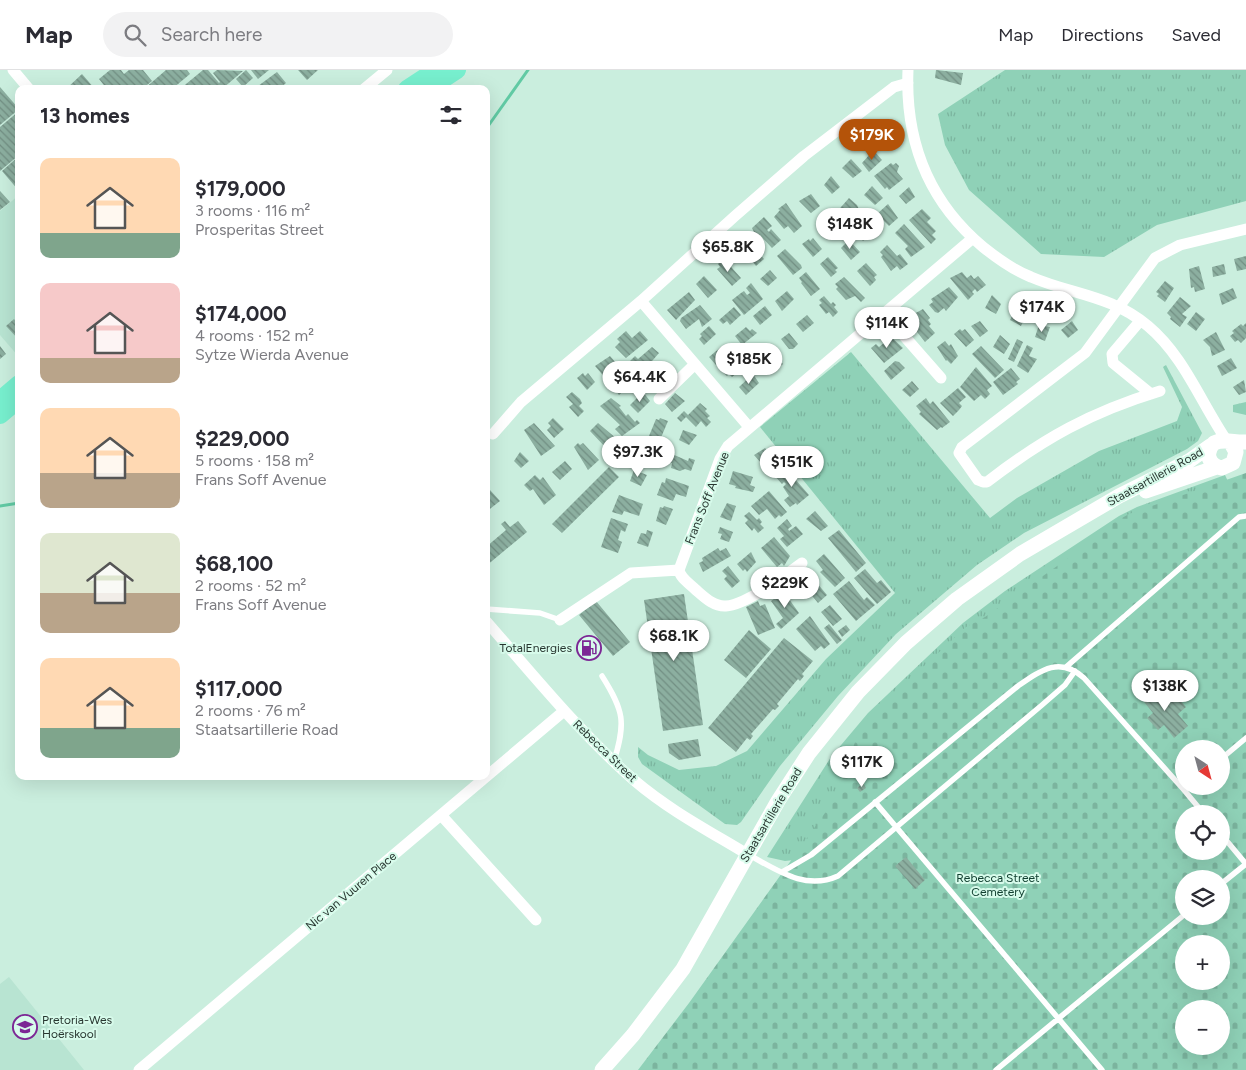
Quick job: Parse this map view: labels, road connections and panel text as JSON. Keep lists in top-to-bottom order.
{
  "streets": {
    "street": [
      "Staatsartillerie Road",
      "Frans Soff Avenue",
      "Rebecca Street",
      "Nic van Vuuren Place"
    ]
  },
  "crossings": [
    ["Staatsartillerie Road", "Rebecca Street"],
    ["Rebecca Street", "Nic van Vuuren Place"]
  ],
  "parks": ["Rebecca Street Cemetery"],
  "places": {
    "fuel station": ["TotalEnergies"],
    "school or university": ["Pretoria-Wes Hoërskool"]
  },
  "north": "bottom right",
  "page": {
    "header": "Map",
    "search": "Search here",
    "nav": ["Map", "Directions", "Saved"],
    "heading": "13 homes",
    "price": [
      "$179K",
      "$148K",
      "$65.8K",
      "$174K",
      "$114K",
      "$185K",
      "$64.4K",
      "$97.3K",
      "$151K",
      "$229K",
      "$68.1K",
      "$138K",
      "$117K"
    ],
    "list": [
      {
        "name": "$179,000",
        "note": "3 rooms · 116 m² · Prosperitas Street"
      },
      {
        "name": "$174,000",
        "note": "4 rooms · 152 m² · Sytze Wierda Avenue"
      },
      {
        "name": "$229,000",
        "note": "5 rooms · 158 m² · Frans Soff Avenue"
      },
      {
        "name": "$68,100",
        "note": "2 rooms · 52 m² · Frans Soff Avenue"
      },
      {
        "name": "$117,000",
        "note": "2 rooms · 76 m² · Staatsartillerie Road"
      }
    ],
    "map_buttons": ["+", "−"]
  }
}
